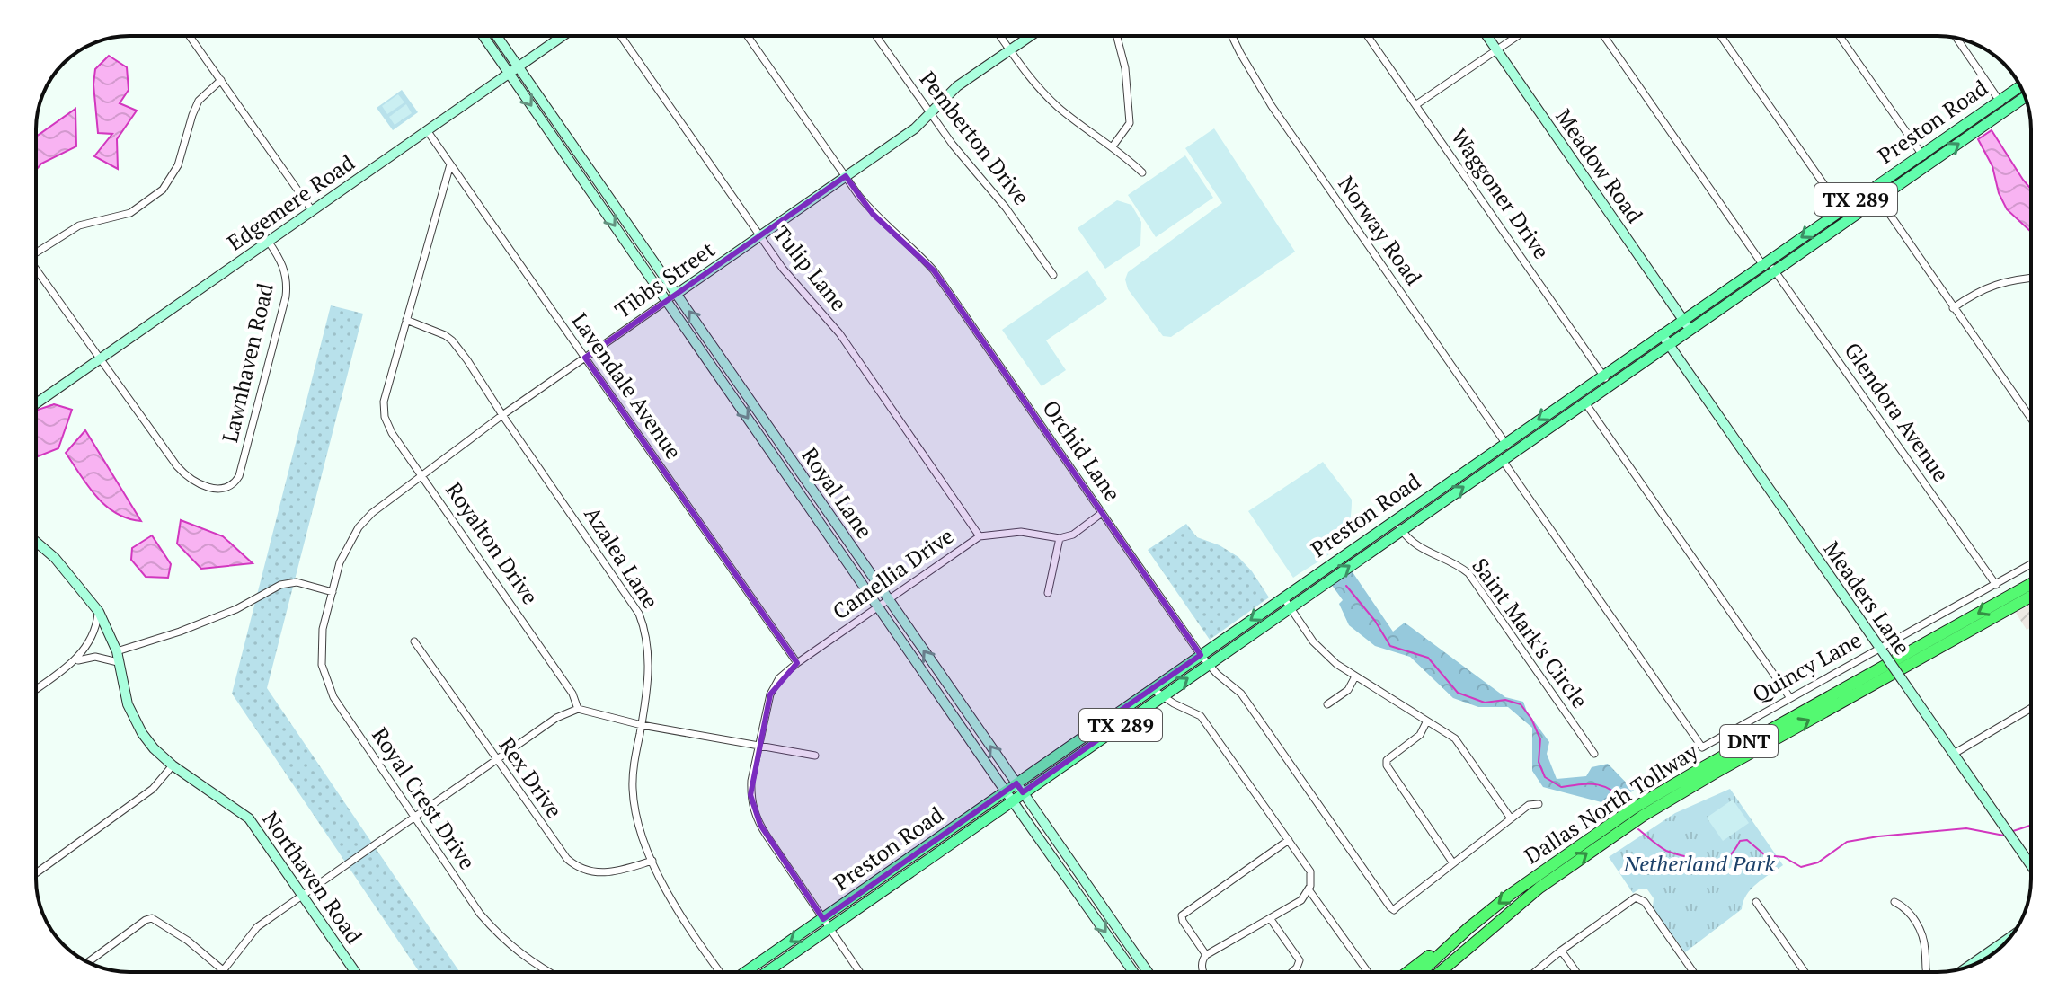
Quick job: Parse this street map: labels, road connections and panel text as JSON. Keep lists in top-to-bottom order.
{
  "streets": {
    "highway": ["DNT", "Dallas North Tollway"],
    "main road": ["Preston Road", "TX 289"],
    "street": [
      "Pemberton Drive",
      "Meadow Road",
      "Waggoner Drive",
      "Edgemere Road",
      "Norway Road",
      "Tulip Lane",
      "Tibbs Street",
      "Lawnhaven Road",
      "Lavendale Avenue",
      "Glendora Avenue",
      "Orchid Lane",
      "Royal Lane",
      "Royalton Drive",
      "Azalea Lane",
      "Camellia Drive",
      "Meaders Lane",
      "Saint Mark's Circle",
      "Quincy Lane",
      "Rex Drive",
      "Royal Crest Drive",
      "Northaven Road"
    ]
  },
  "crossings": [
    ["Preston Road", "Meadow Road"],
    ["Preston Road", "Waggoner Drive"],
    ["Preston Road", "Norway Road"],
    ["Preston Road", "Glendora Avenue"],
    ["Preston Road", "Orchid Lane"],
    ["Preston Road", "Royal Lane"],
    ["Preston Road", "Camellia Drive"],
    ["Preston Road", "Meaders Lane"],
    ["Preston Road", "Saint Mark's Circle"],
    ["Preston Road", "Quincy Lane"],
    ["Pemberton Drive", "Tibbs Street"],
    ["Edgemere Road", "Lawnhaven Road"],
    ["Edgemere Road", "Lavendale Avenue"],
    ["Edgemere Road", "Royal Lane"],
    ["Tulip Lane", "Tibbs Street"],
    ["Tulip Lane", "Camellia Drive"],
    ["Tibbs Street", "Lavendale Avenue"],
    ["Tibbs Street", "Orchid Lane"],
    ["Tibbs Street", "Royal Lane"],
    ["Tibbs Street", "Royalton Drive"],
    ["Tibbs Street", "Azalea Lane"],
    ["Tibbs Street", "Royal Crest Drive"],
    ["Lavendale Avenue", "Royalton Drive"],
    ["Lavendale Avenue", "Camellia Drive"],
    ["Glendora Avenue", "Quincy Lane"],
    ["Royal Lane", "Camellia Drive"],
    ["Royalton Drive", "Azalea Lane"],
    ["Azalea Lane", "Rex Drive"],
    ["Meaders Lane", "Quincy Lane"]
  ],
  "parks": ["Netherland Park"]
}
